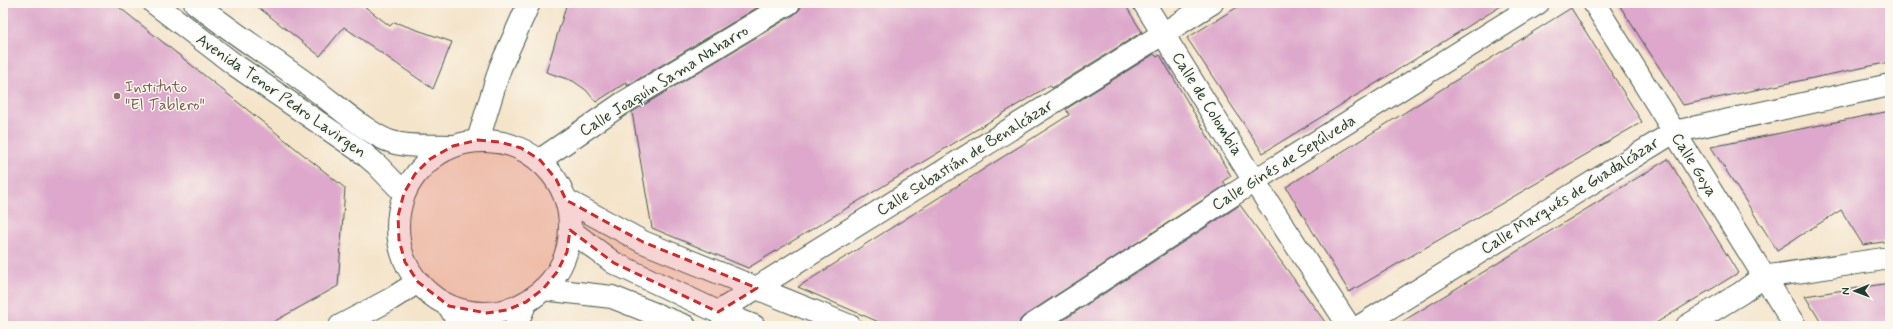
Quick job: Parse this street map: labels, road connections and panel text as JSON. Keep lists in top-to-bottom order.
{
  "streets": {
    "street": [
      "Calle Joaquín Sama Naharro",
      "Avenida Tenor Pedro Lavirgen",
      "Calle de Colombia",
      "Calle Sebastián de Benalcázar",
      "Calle Ginés de Sepúlveda",
      "Calle Goya",
      "Calle Marqués de Guadalcázar"
    ]
  },
  "crossings": [
    ["Calle de Colombia", "Calle Sebastián de Benalcázar"],
    ["Calle de Colombia", "Calle Ginés de Sepúlveda"],
    ["Calle Goya", "Calle Marqués de Guadalcázar"]
  ],
  "places": ["Instituto \"El Tablero\""],
  "north": "left"
}
